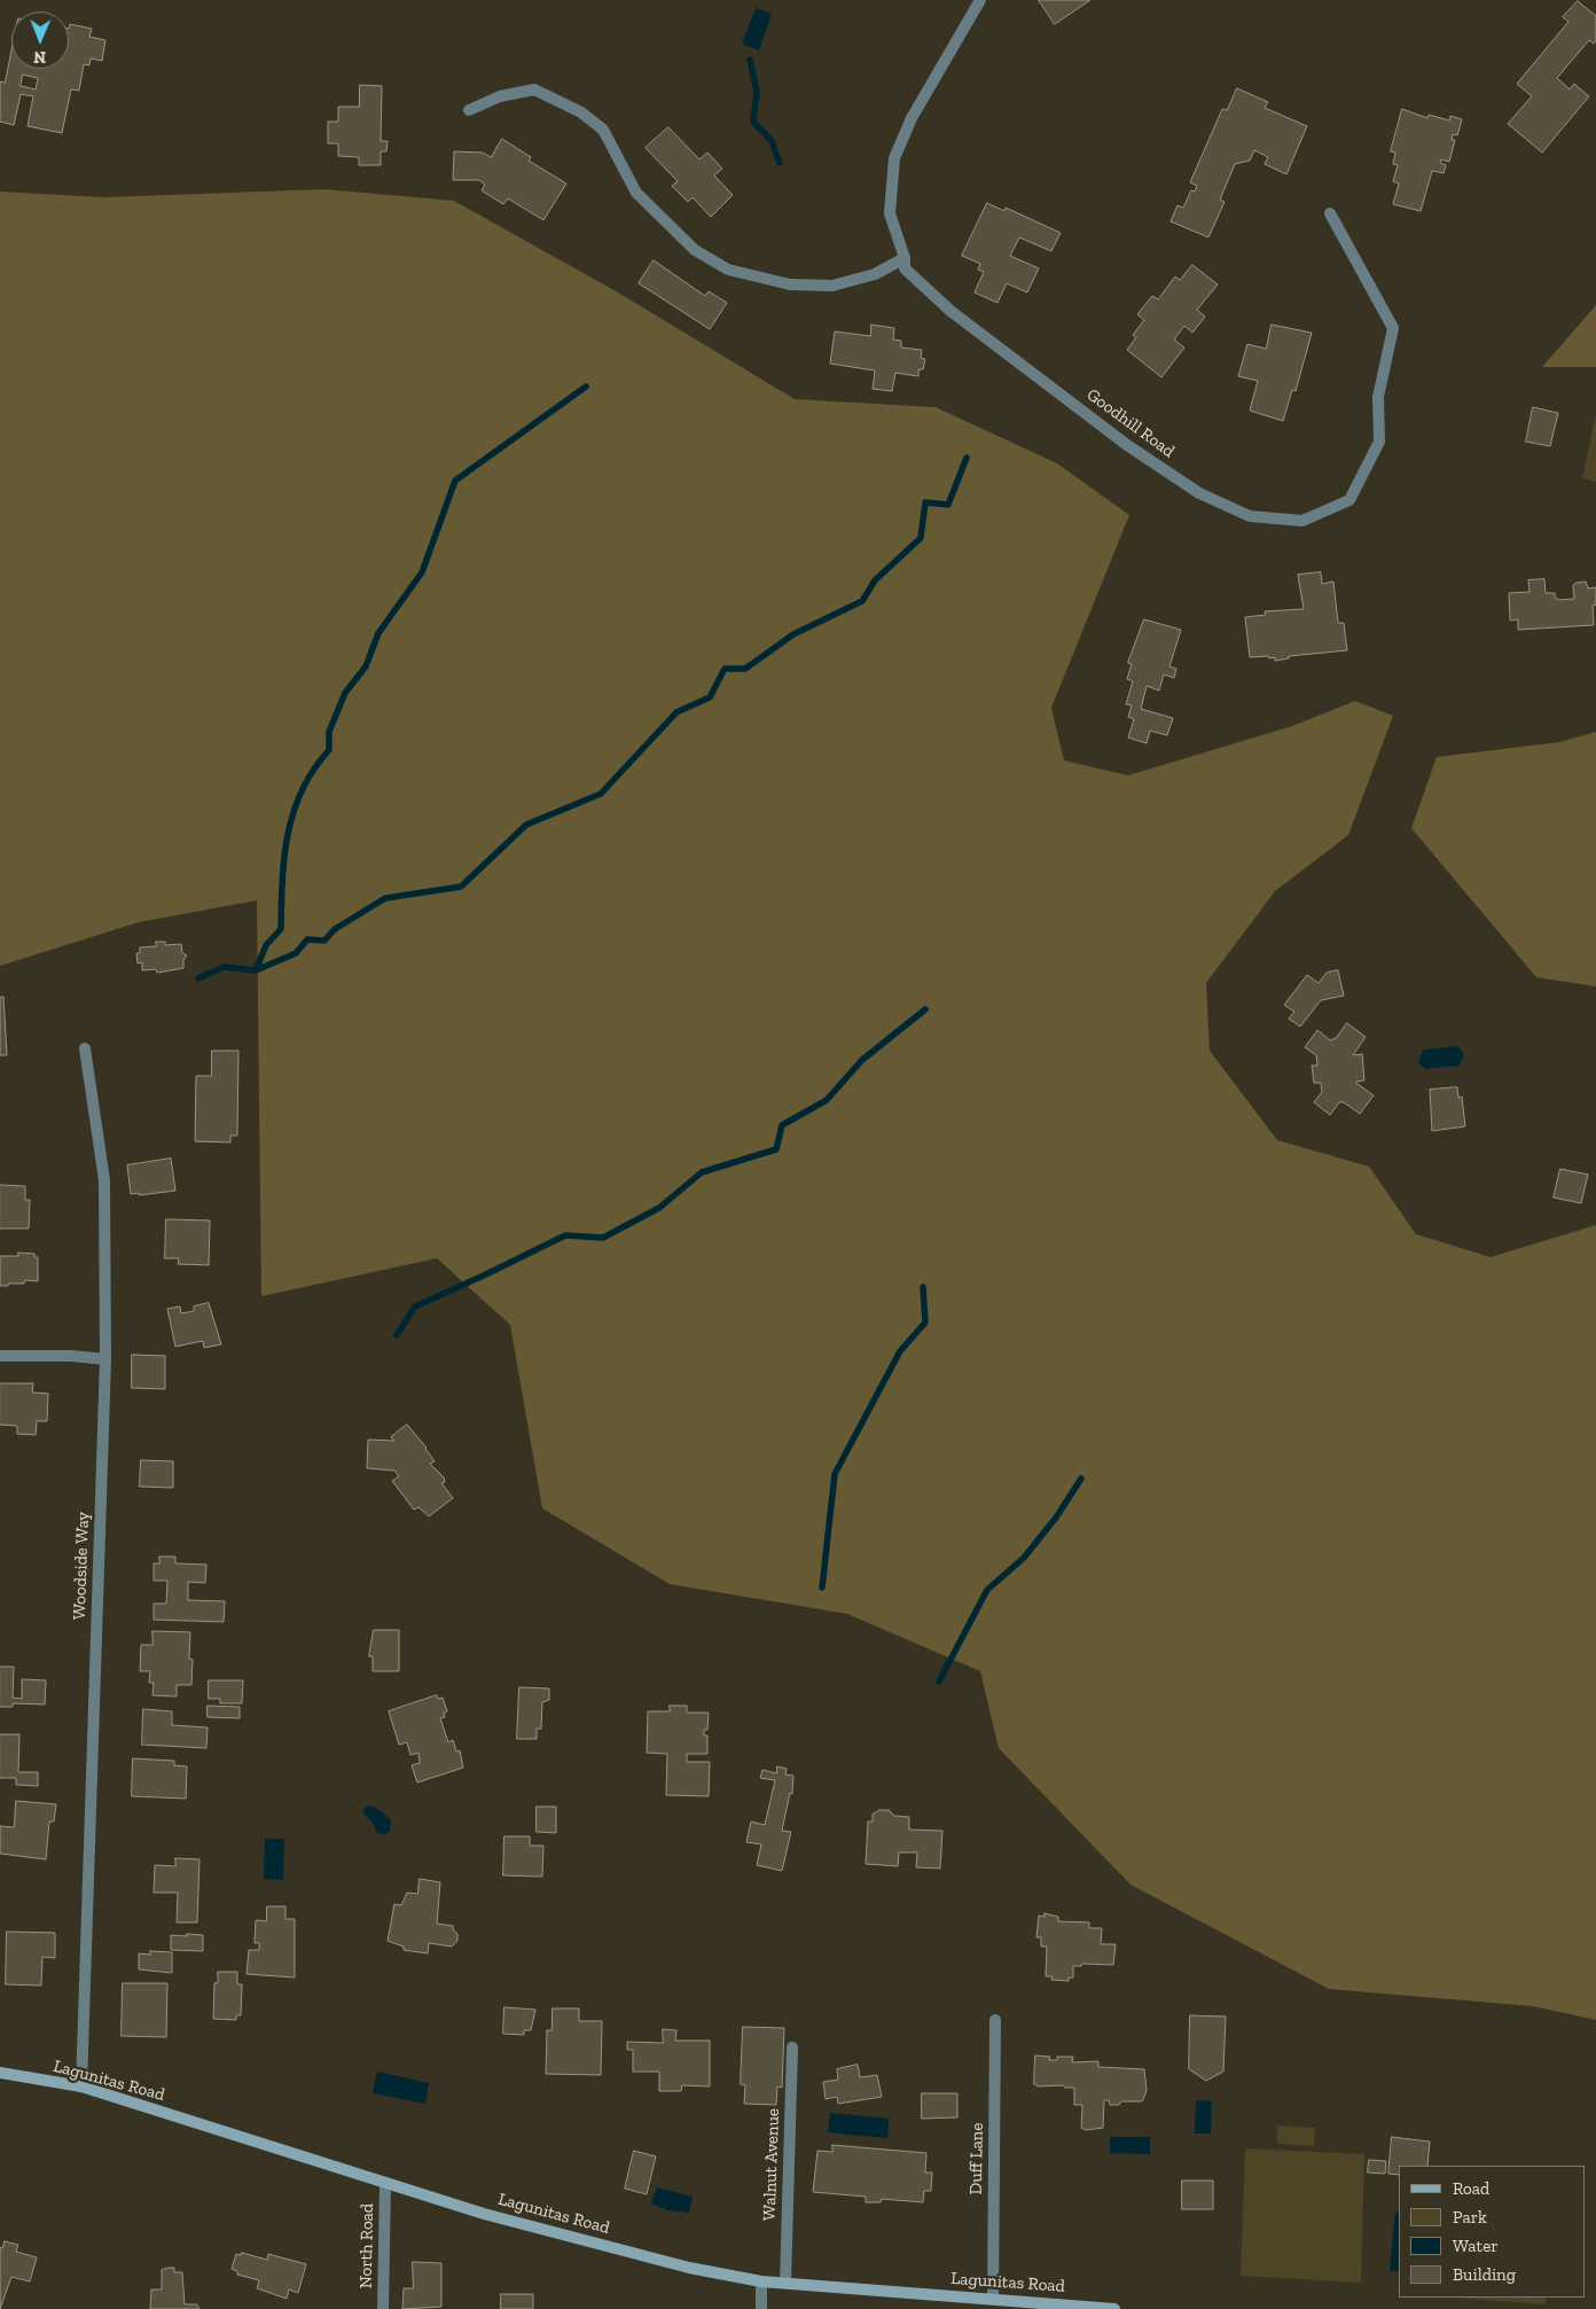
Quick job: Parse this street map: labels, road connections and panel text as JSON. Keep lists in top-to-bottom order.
{
  "streets": {
    "street": [
      "Goodhill Road",
      "Woodside Way",
      "Lagunitas Road",
      "Duff Lane",
      "Walnut Avenue",
      "North Road"
    ]
  },
  "crossings": [
    ["Woodside Way", "Lagunitas Road"],
    ["Lagunitas Road", "Duff Lane"],
    ["Lagunitas Road", "Walnut Avenue"],
    ["Lagunitas Road", "North Road"]
  ],
  "legend": [
    "Road",
    "Park",
    "Water",
    "Building"
  ],
  "north": "bottom"
}
